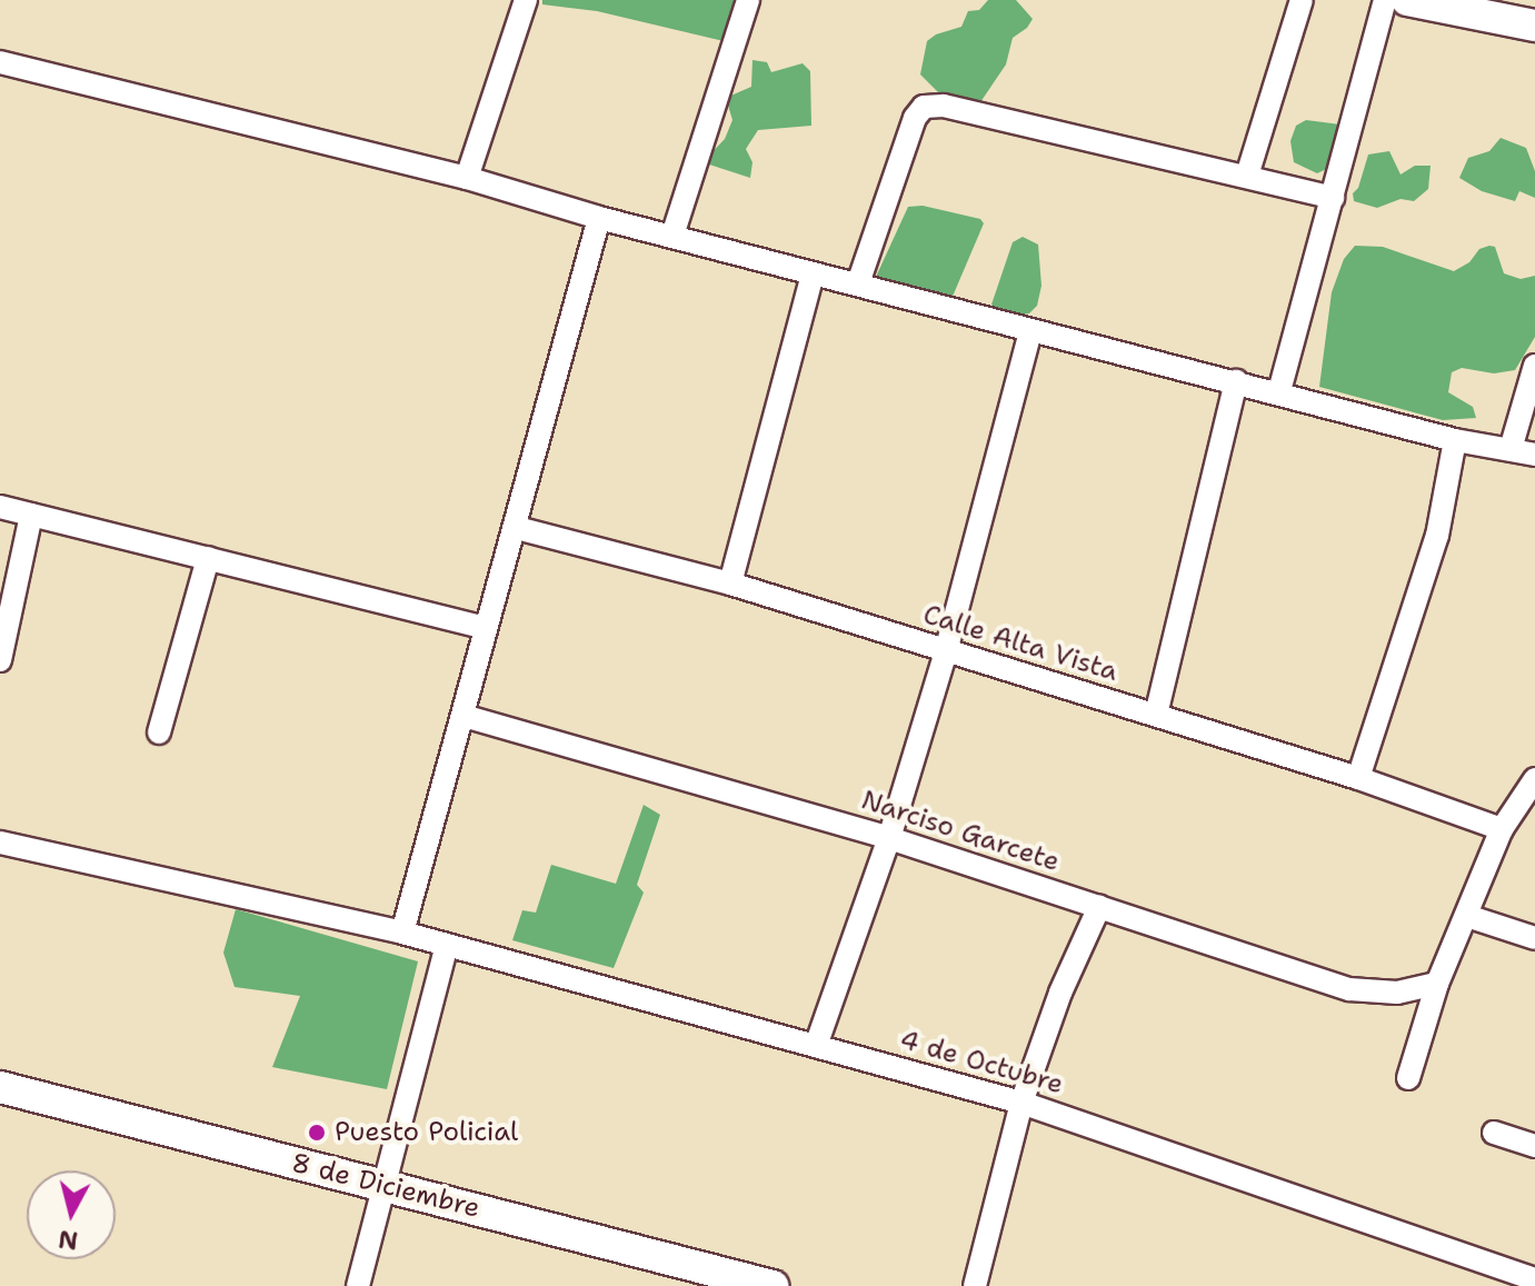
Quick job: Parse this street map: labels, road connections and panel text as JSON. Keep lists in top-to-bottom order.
{
  "streets": {
    "street": [
      "Calle Alta Vista",
      "Narciso Garcete",
      "4 de Octubre",
      "8 de Diciembre"
    ]
  },
  "places": ["Puesto Policial"],
  "north": "bottom"
}
